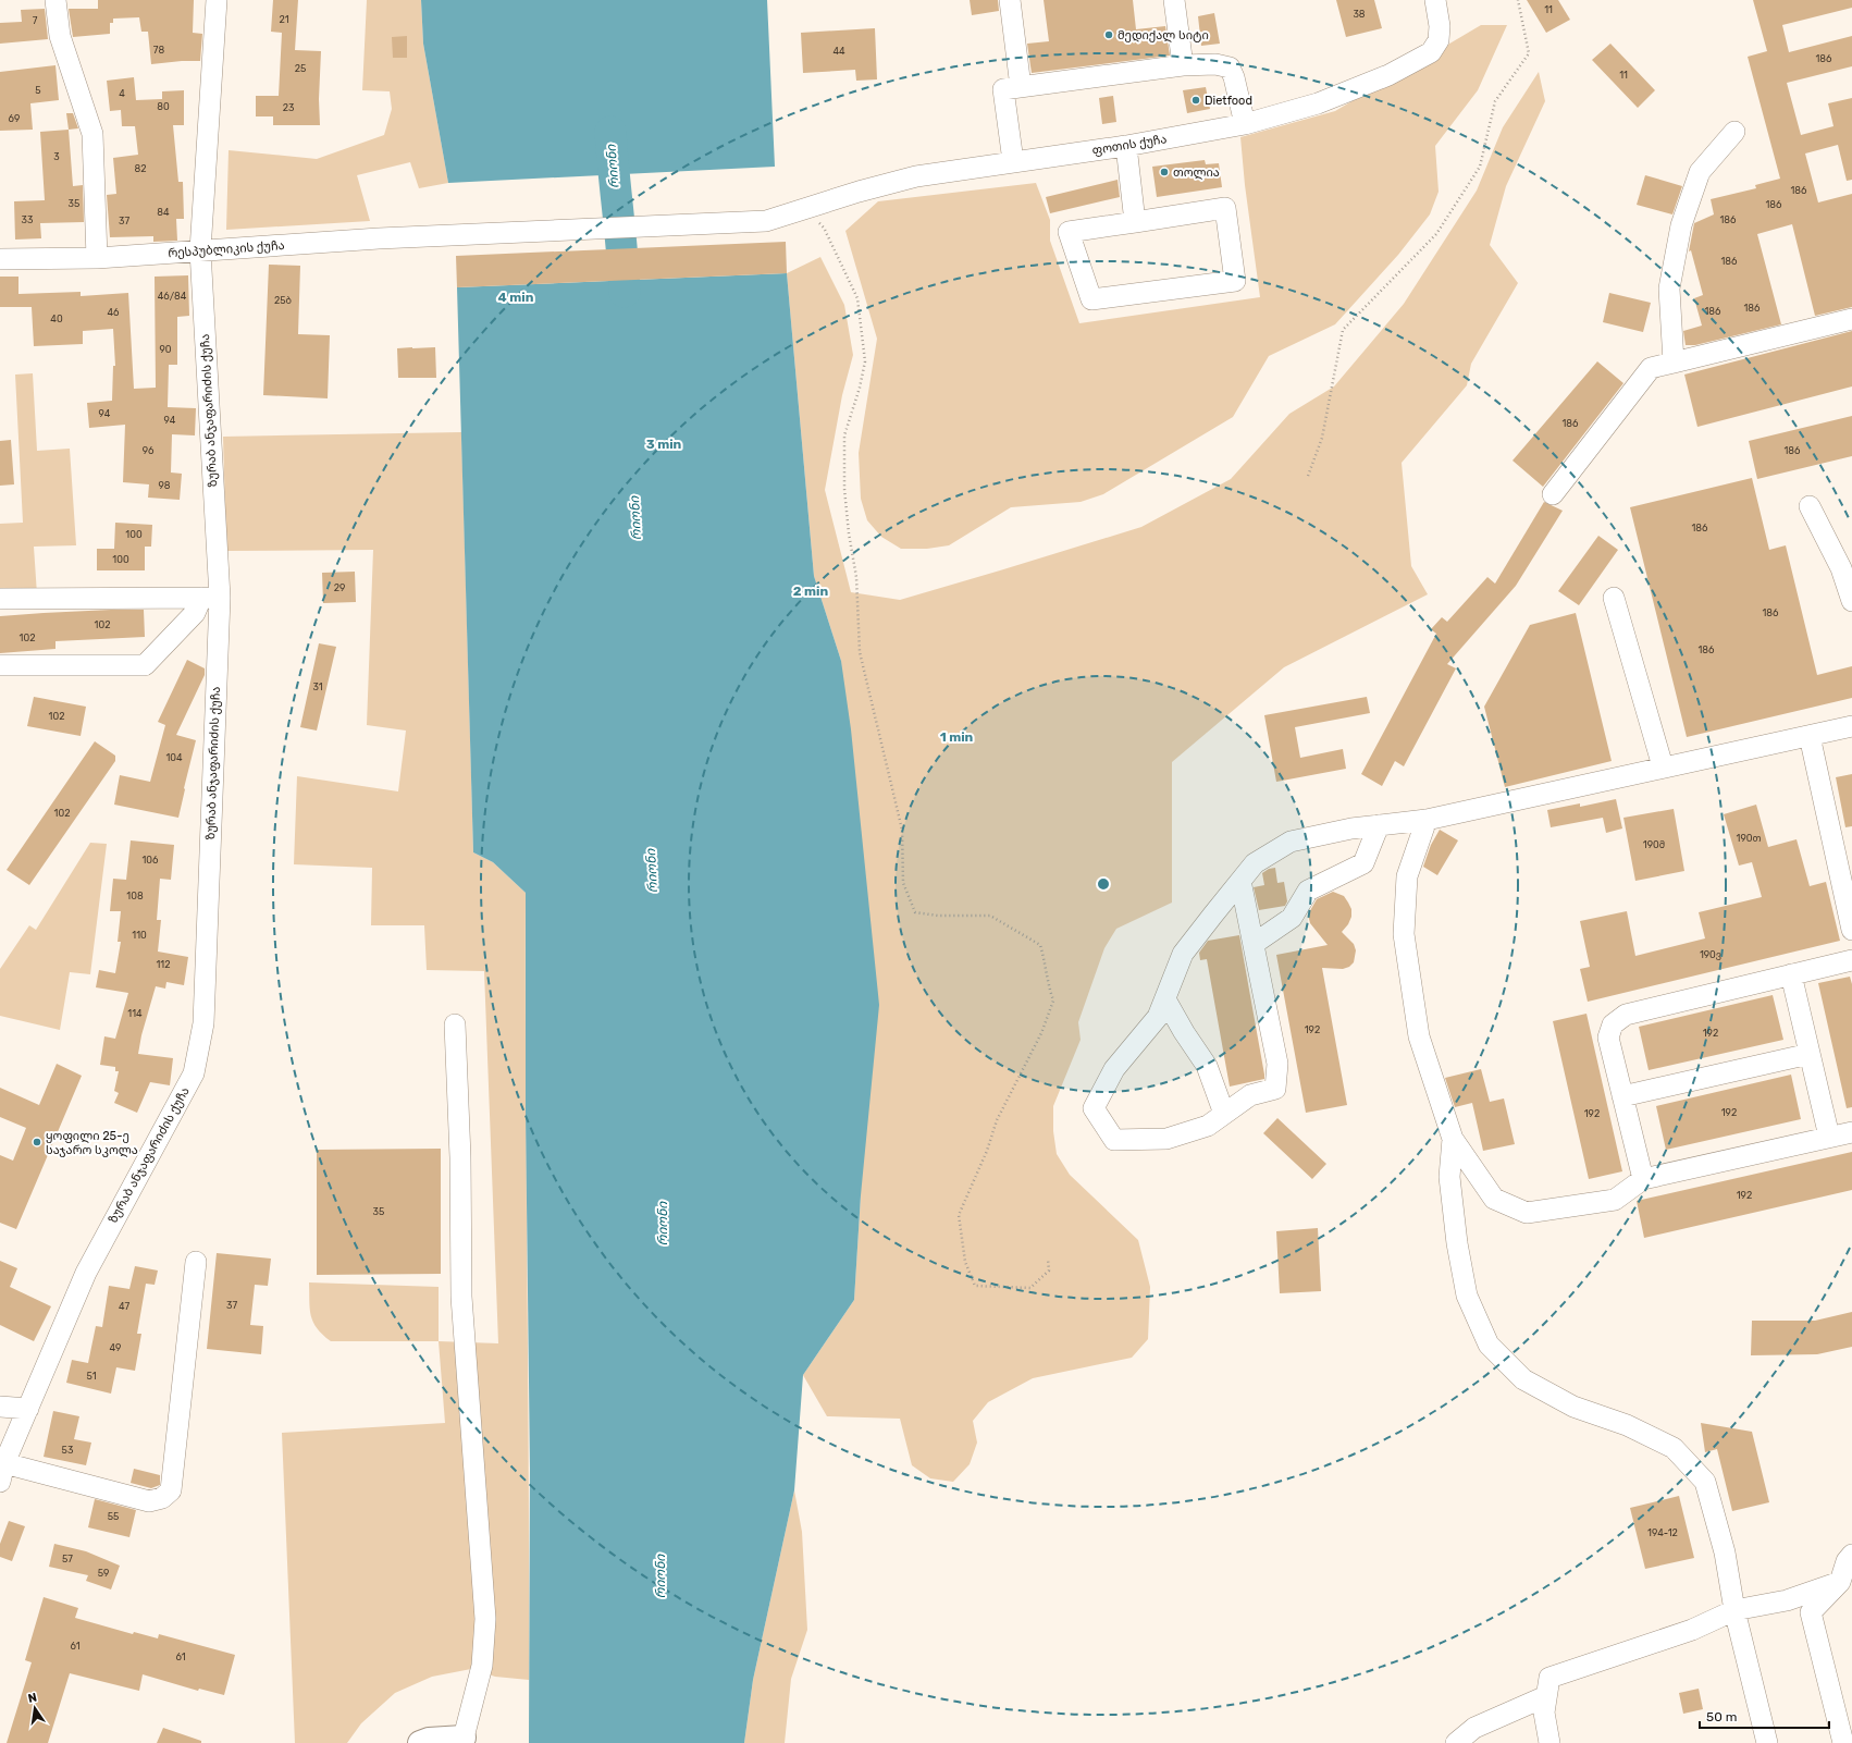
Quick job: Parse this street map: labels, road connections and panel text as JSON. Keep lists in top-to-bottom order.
{
  "streets": {
    "street": ["ფოთის ქუჩა", "რესპუბლიკის ქუჩა", "ზურაბ ანჯაფარიძის ქუჩა"]
  },
  "crossings": [
    ["ფოთის ქუჩა", "რესპუბლიკის ქუჩა"],
    ["რესპუბლიკის ქუჩა", "ზურაბ ანჯაფარიძის ქუჩა"]
  ],
  "water": ["რიონი"],
  "places": [
    "მედიქალ სიტი",
    "Dietfood",
    "თოლია",
    "ყოფილი 25-ე საჯარო სკოლა"
  ],
  "house_numbers": [
    "11",
    "38",
    "21",
    "7",
    "78",
    "44",
    "186",
    "25",
    "11",
    "5",
    "4",
    "80",
    "23",
    "69",
    "3",
    "82",
    "186",
    "35",
    "186",
    "84",
    "33",
    "186",
    "37",
    "186",
    "46/84",
    "25ბ",
    "186",
    "186",
    "46",
    "40",
    "90",
    "94",
    "94",
    "186",
    "96",
    "186",
    "98",
    "186",
    "100",
    "100",
    "29",
    "186",
    "102",
    "102",
    "186",
    "31",
    "102",
    "104",
    "102",
    "190თ",
    "190მ",
    "106",
    "108",
    "110",
    "190ვ",
    "112",
    "114",
    "192",
    "192",
    "192",
    "192",
    "192",
    "35",
    "37",
    "47",
    "49",
    "51",
    "53",
    "55",
    "194-12",
    "57",
    "59",
    "61",
    "61"
  ],
  "scale_bar": "50 m",
  "north": "top",
  "rings": [
    "4 min",
    "3 min",
    "2 min",
    "1 min"
  ]
}
